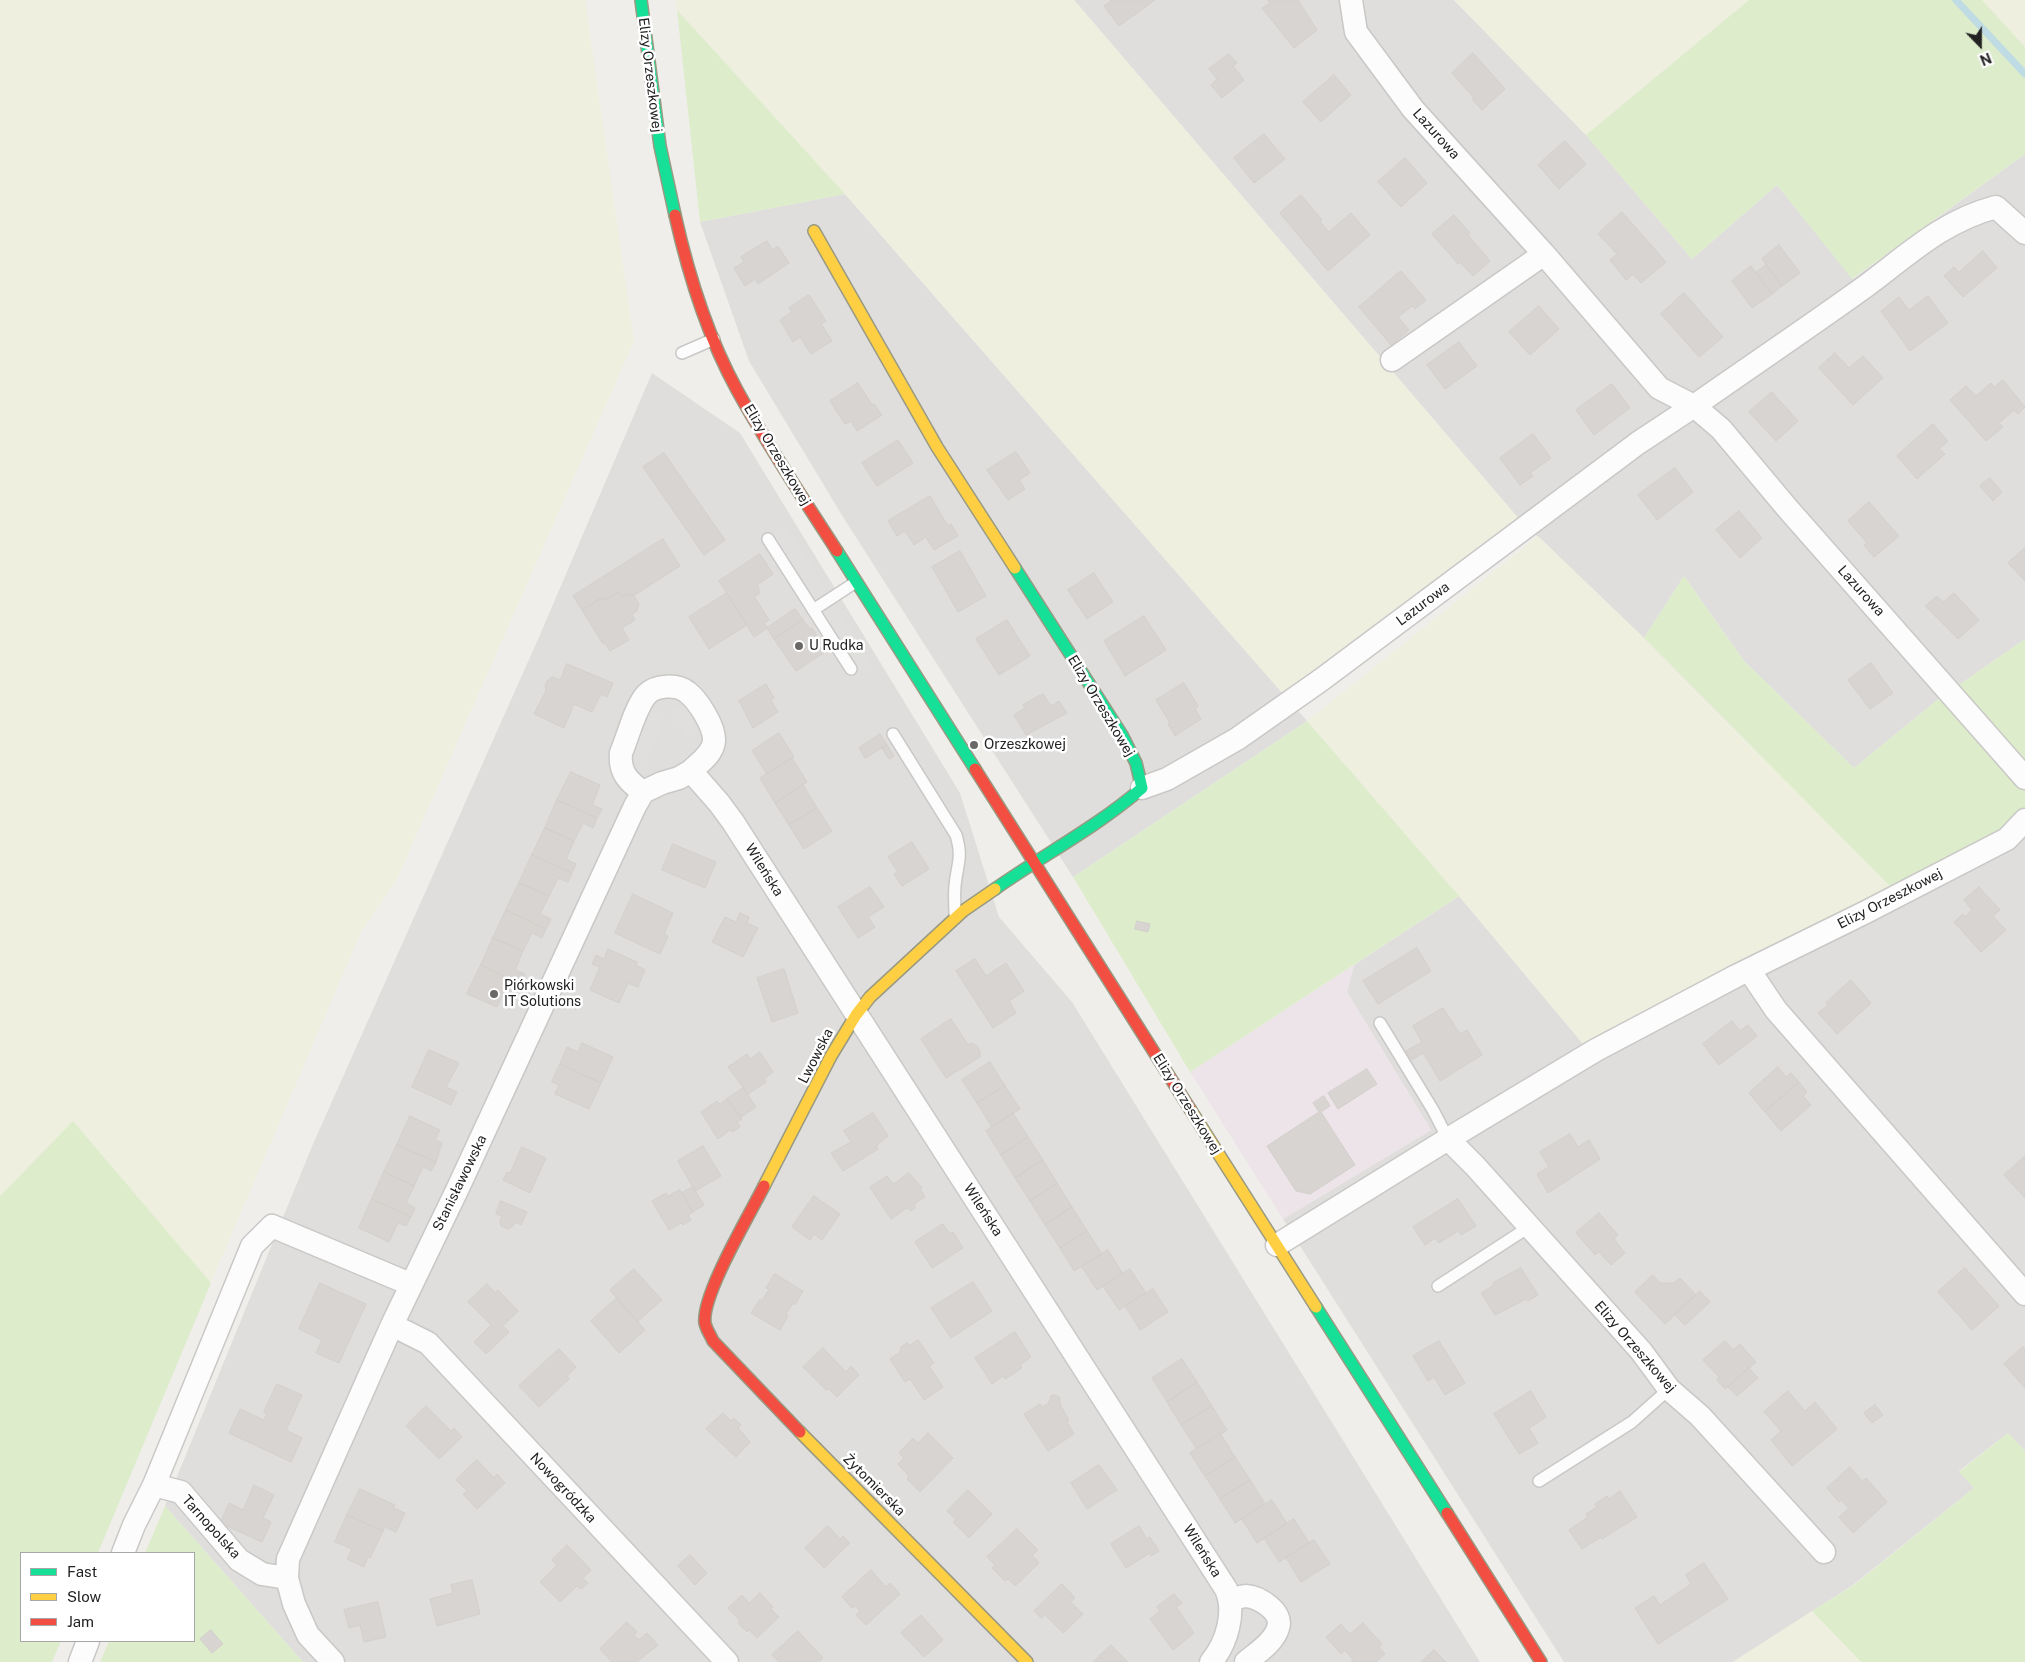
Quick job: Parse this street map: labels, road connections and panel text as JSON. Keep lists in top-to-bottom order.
{
  "streets": {
    "street": [
      "Elizy Orzeszkowej",
      "Lazurowa",
      "Wileńska",
      "Lwowska",
      "Stanisławowska",
      "Żytomierska",
      "Nowogródzka",
      "Tarnopolska"
    ]
  },
  "crossings": [
    ["Elizy Orzeszkowej", "Lazurowa"],
    ["Elizy Orzeszkowej", "Lwowska"],
    ["Wileńska", "Lwowska"],
    ["Wileńska", "Stanisławowska"],
    ["Lwowska", "Żytomierska"],
    ["Stanisławowska", "Nowogródzka"],
    ["Stanisławowska", "Tarnopolska"]
  ],
  "places": ["U Rudka", "Orzeszkowej", "Piórkowski IT Solutions"],
  "legend": ["Fast", "Slow", "Jam"],
  "north": "bottom"
}
